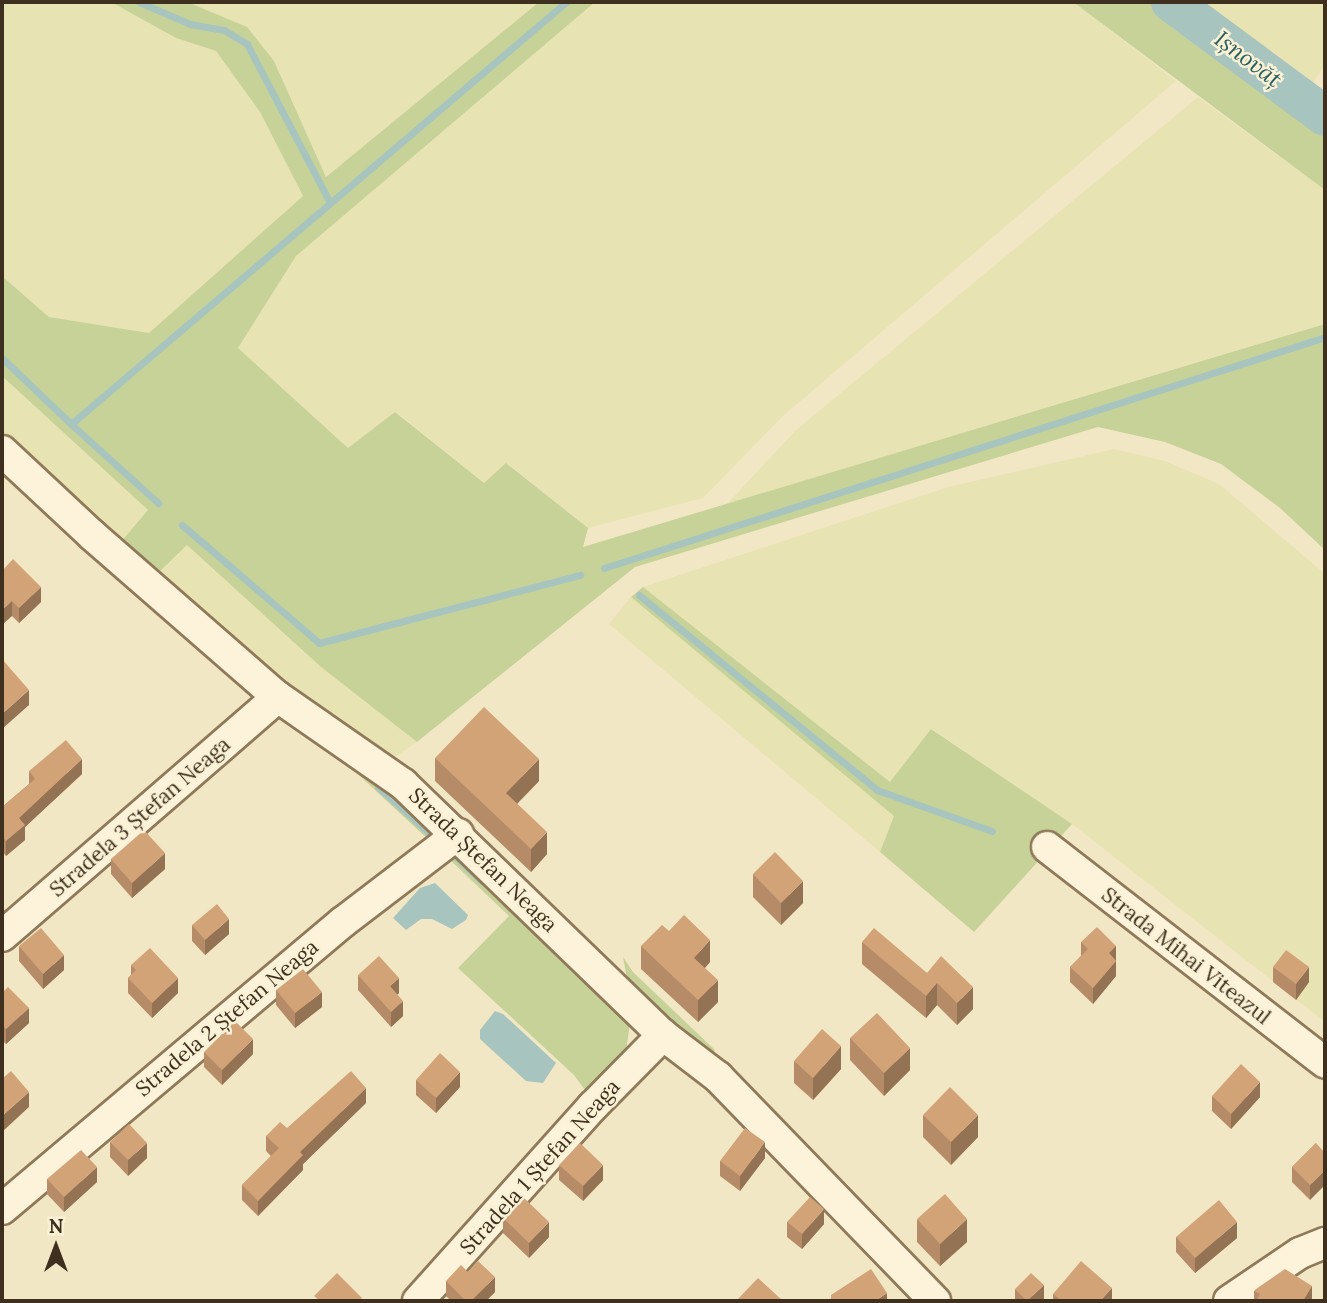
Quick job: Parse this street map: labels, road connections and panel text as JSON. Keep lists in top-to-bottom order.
{
  "streets": {
    "street": [
      "Stradela 3 Ștefan Neaga",
      "Strada Ștefan Neaga",
      "Strada Mihai Viteazul",
      "Stradela 2 Ștefan Neaga",
      "Stradela 1 Ștefan Neaga"
    ]
  },
  "crossings": [
    ["Stradela 3 Ștefan Neaga", "Strada Ștefan Neaga"],
    ["Strada Ștefan Neaga", "Stradela 2 Ștefan Neaga"],
    ["Strada Ștefan Neaga", "Stradela 1 Ștefan Neaga"]
  ],
  "water": ["Ișnovăț"],
  "north": "top"
}
